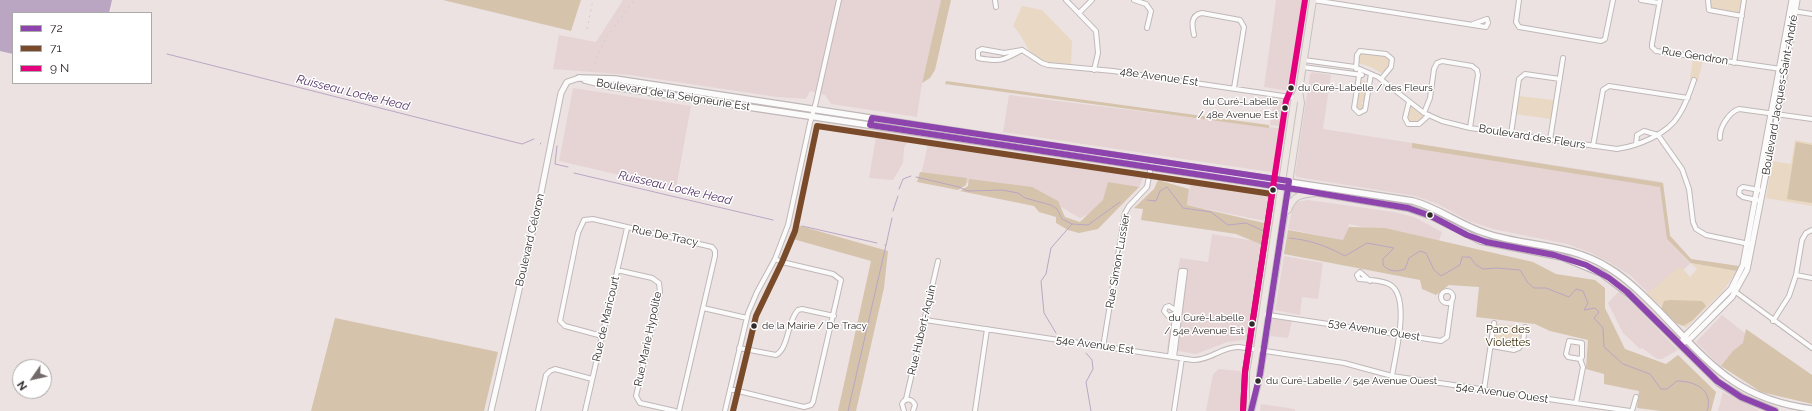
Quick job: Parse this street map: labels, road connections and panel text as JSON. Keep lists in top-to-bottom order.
{
  "streets": {
    "main road": ["Boulevard de la Seigneurie Est"],
    "street": [
      "Rue Gendron",
      "48e Avenue Est",
      "Boulevard Jacques-Saint-André",
      "Boulevard des Fleurs",
      "Rue De Tracy",
      "Boulevard Céloron",
      "Rue Simon-Lussier",
      "Rue de Maricourt",
      "Rue Hubert-Aquin",
      "53e Avenue Ouest",
      "Rue Marie Hypolite",
      "54e Avenue Est",
      "54e Avenue Ouest"
    ]
  },
  "crossings": [
    ["Rue Gendron", "Boulevard Jacques-Saint-André"],
    ["Boulevard de la Seigneurie Est", "Boulevard Jacques-Saint-André"],
    ["Boulevard de la Seigneurie Est", "Boulevard Céloron"],
    ["Boulevard de la Seigneurie Est", "Rue Simon-Lussier"],
    ["Rue De Tracy", "Rue de Maricourt"],
    ["Rue Simon-Lussier", "54e Avenue Est"],
    ["Rue de Maricourt", "Rue Marie Hypolite"],
    ["Rue Hubert-Aquin", "54e Avenue Est"],
    ["54e Avenue Est", "54e Avenue Ouest"]
  ],
  "water": ["Ruisseau Locke Head"],
  "parks": ["Parc des Violettes"],
  "places": [
    "du Curé-Labelle / des Fleurs",
    "du Curé-Labelle / 48e Avenue Est",
    "du Curé-Labelle / 54e Avenue Est",
    "de la Mairie / De Tracy",
    "du Curé-Labelle / 54e Avenue Ouest"
  ],
  "lines": ["transit line 72", "transit line 71"],
  "legend": ["72", "71", "9 N"],
  "north": "bottom left"
}
